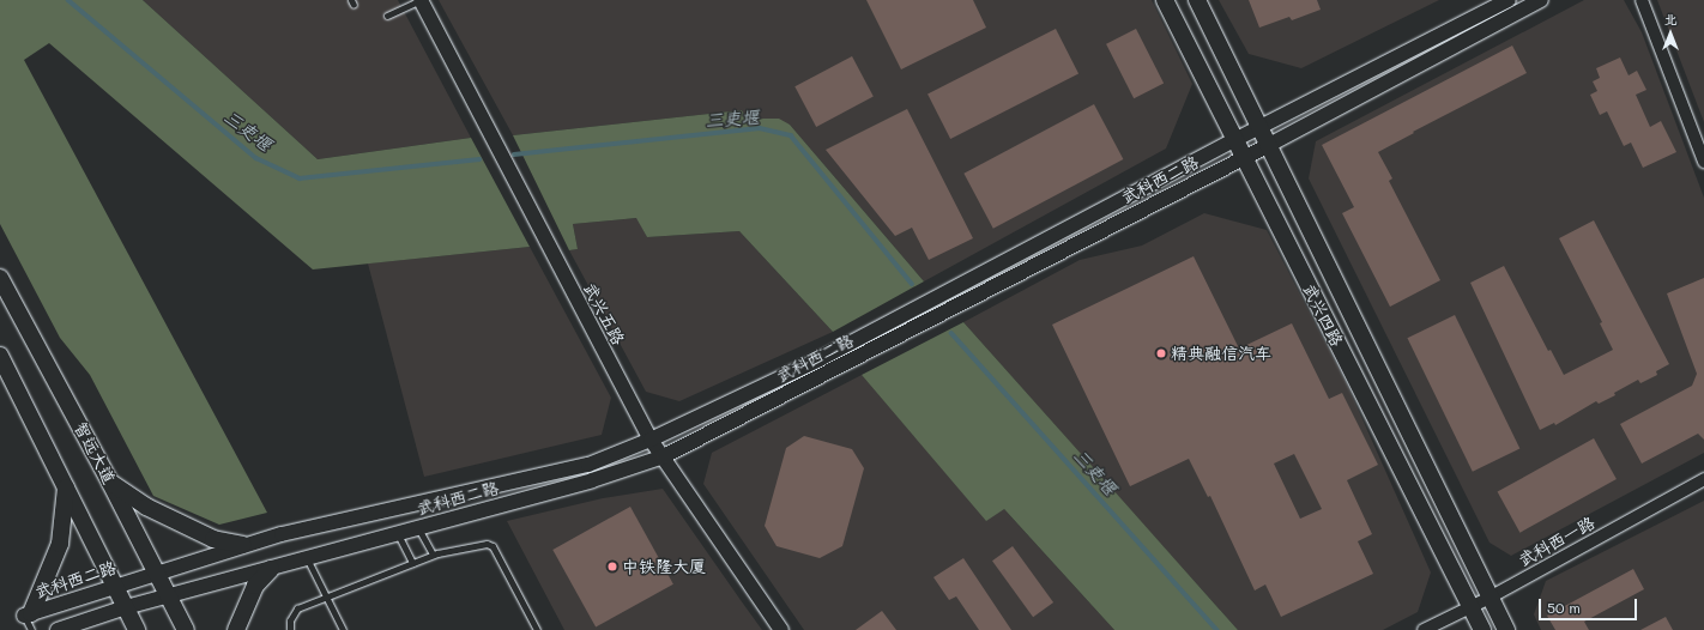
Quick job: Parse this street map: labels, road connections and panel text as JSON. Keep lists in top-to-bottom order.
{
  "streets": {
    "main road": ["武兴四路", "智远大道"],
    "street": ["武科西二路", "武兴五路", "武科西一路"]
  },
  "crossings": [
    ["武科西二路", "武兴五路"],
    ["武科西二路", "武兴四路"],
    ["武科西二路", "智远大道"],
    ["武兴四路", "武科西一路"]
  ],
  "water": ["三吏堰"],
  "places": ["精典融信汽车", "中铁隆大厦"],
  "scale_bar": "50 m",
  "north": "top"
}
